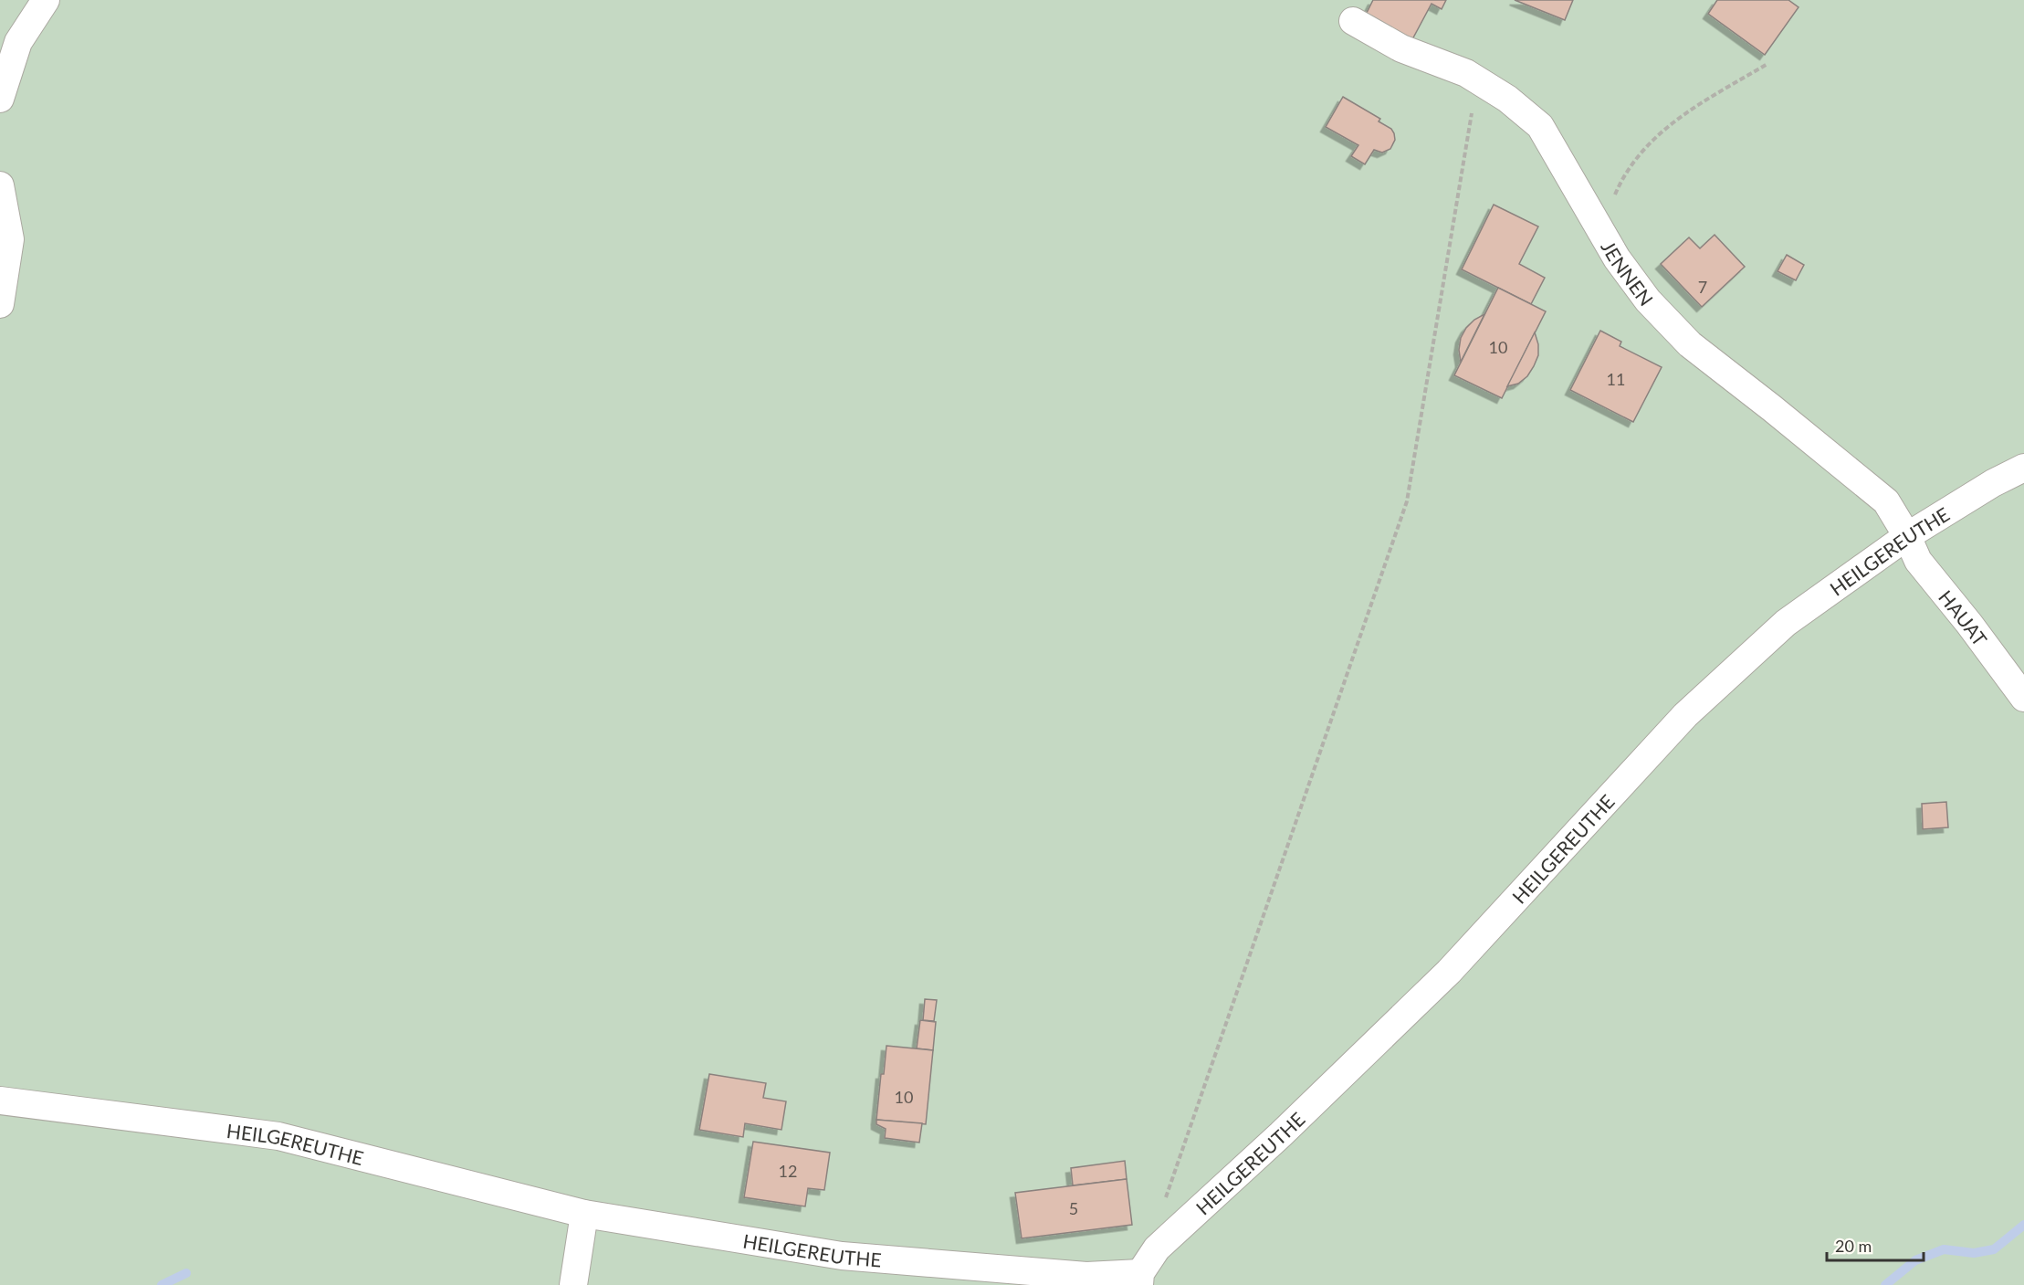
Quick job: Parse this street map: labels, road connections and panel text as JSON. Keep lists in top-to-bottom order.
{
  "streets": {
    "street": ["JENNEN", "HEILGEREUTHE", "HAUAT"]
  },
  "crossings": [
    ["JENNEN", "HEILGEREUTHE"],
    ["JENNEN", "HAUAT"],
    ["HEILGEREUTHE", "HAUAT"]
  ],
  "house_numbers": [
    "7",
    "10",
    "11",
    "10",
    "12",
    "5"
  ],
  "scale_bar": "20 m"
}
